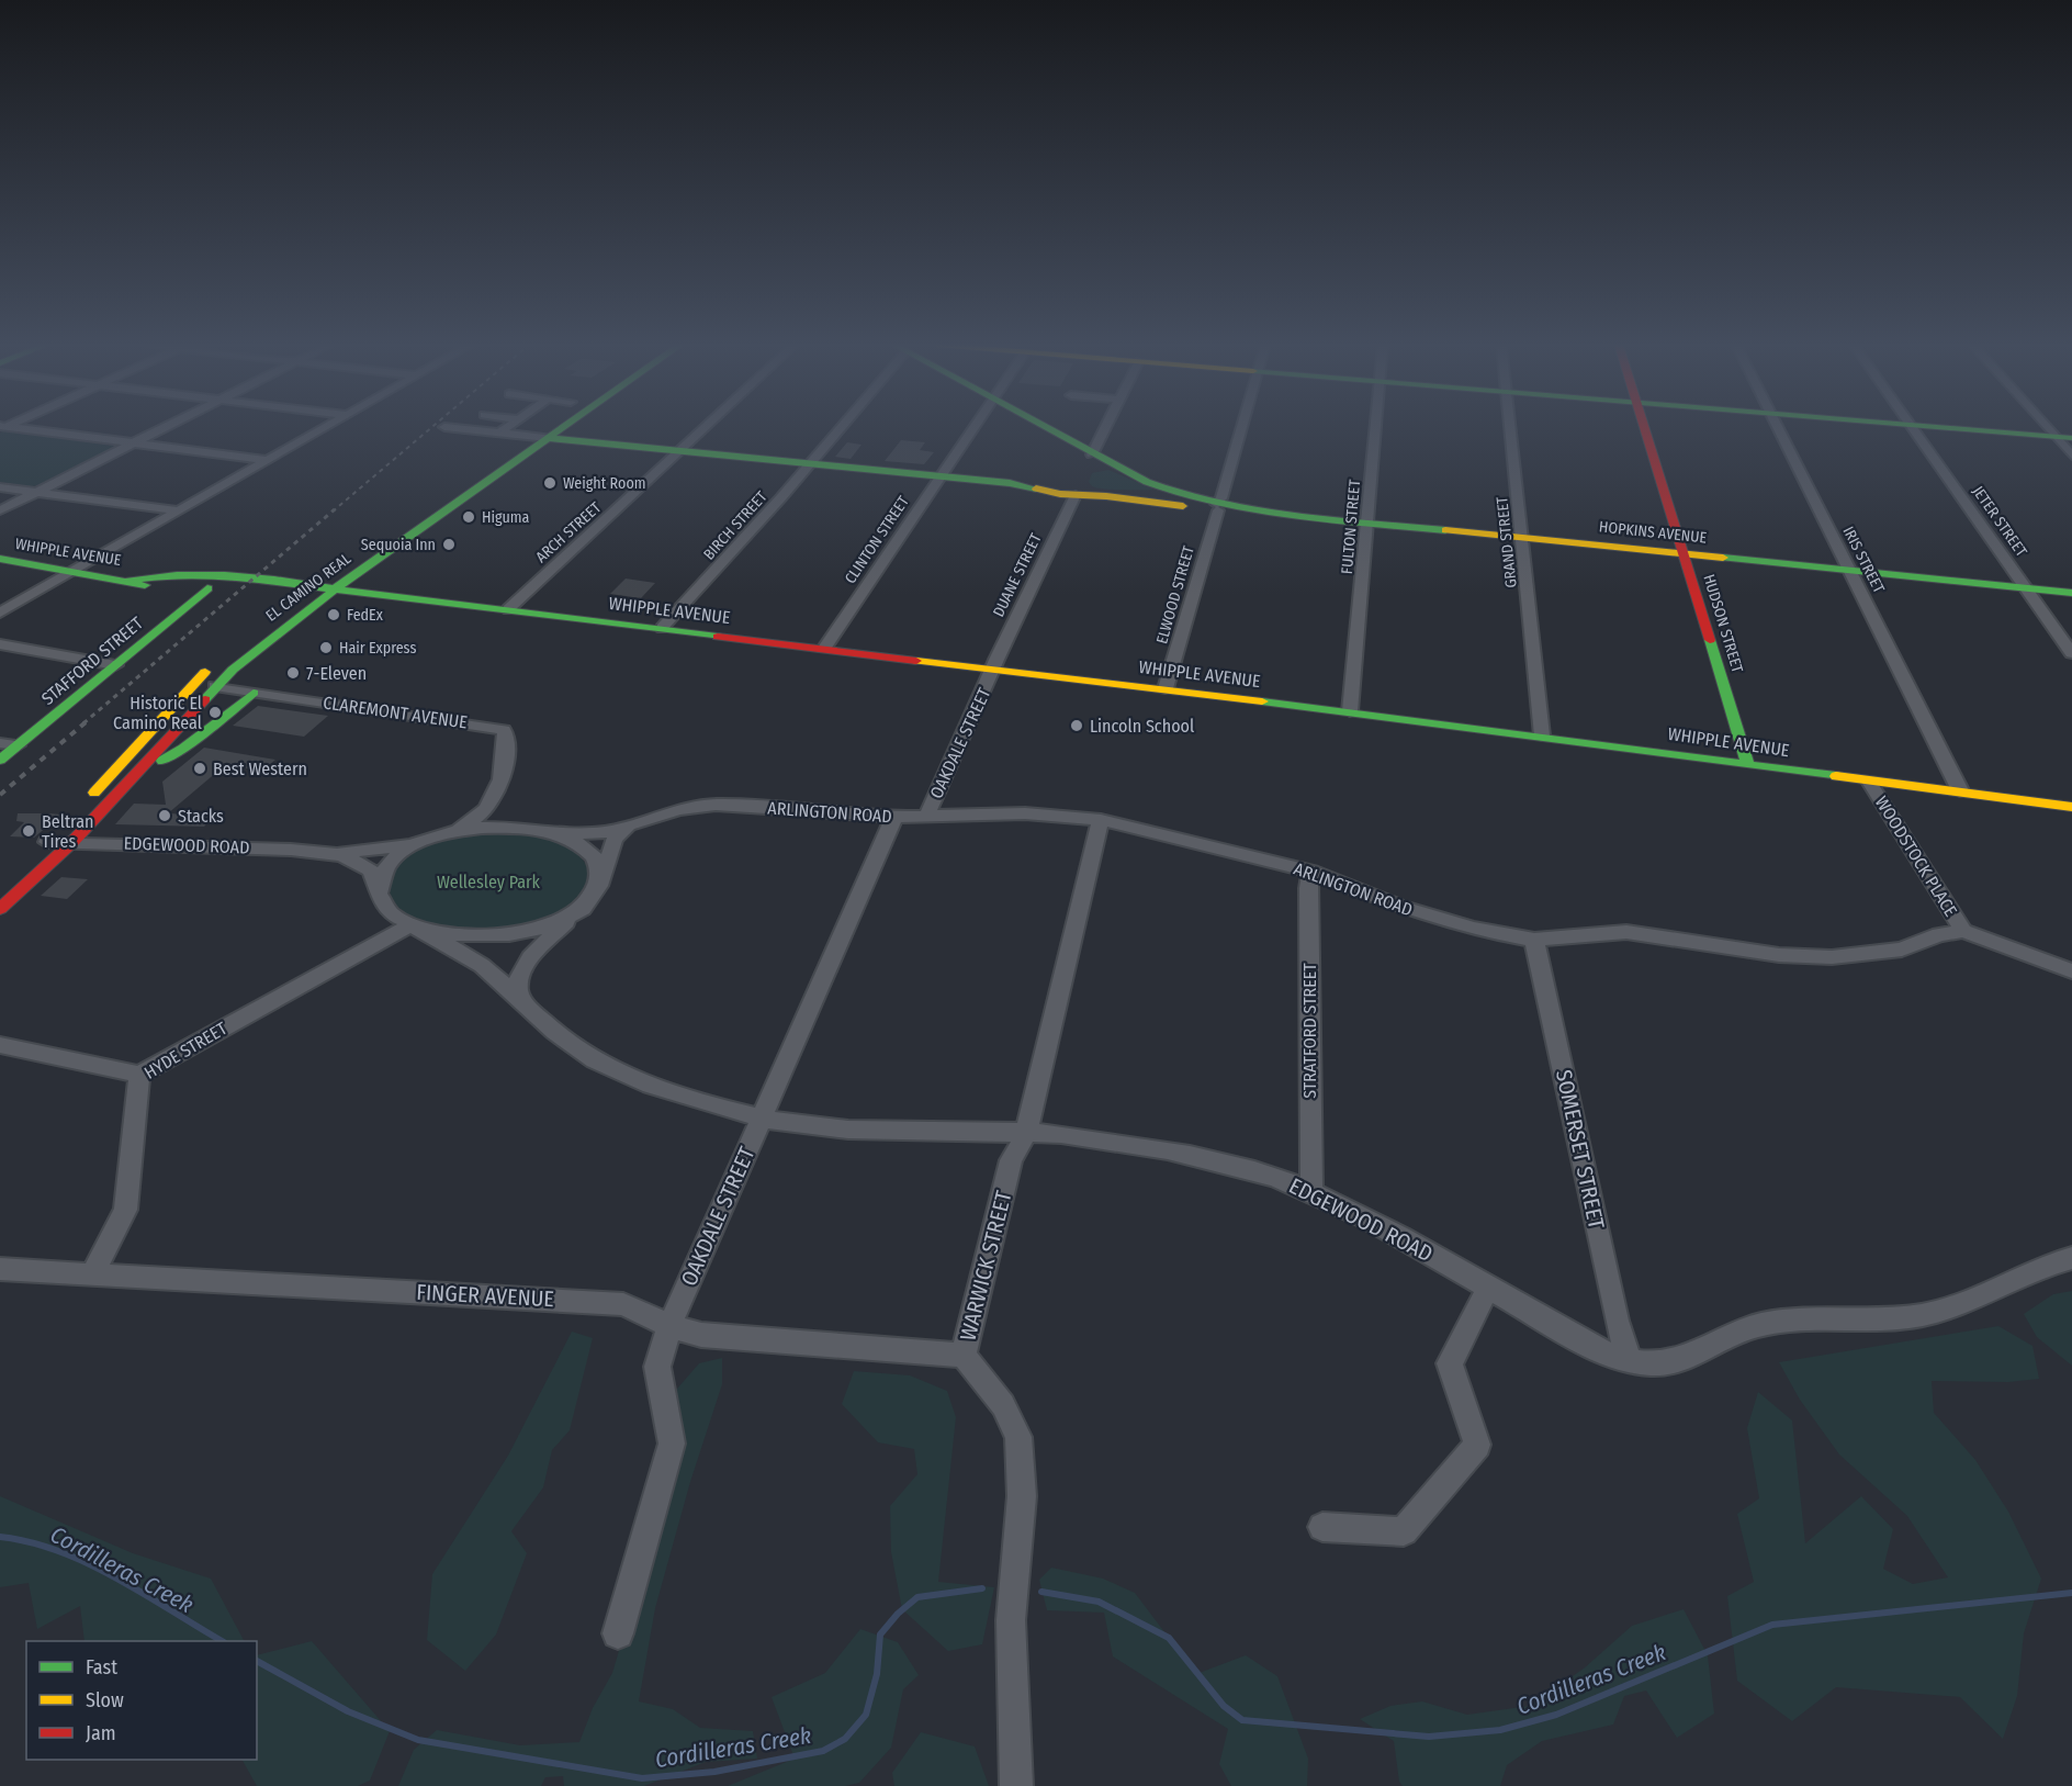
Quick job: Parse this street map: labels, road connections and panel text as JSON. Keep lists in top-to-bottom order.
{
  "streets": {
    "street": [
      "JETER STREET",
      "BIRCH STREET",
      "FULTON STREET",
      "ARCH STREET",
      "HOPKINS AVENUE",
      "CLINTON STREET",
      "GRAND STREET",
      "WHIPPLE AVENUE",
      "IRIS STREET",
      "DUANE STREET",
      "EL CAMINO REAL",
      "ELWOOD STREET",
      "HUDSON STREET",
      "STAFFORD STREET",
      "CLAREMONT AVENUE",
      "OAKDALE STREET",
      "ARLINGTON ROAD",
      "EDGEWOOD ROAD",
      "WOODSTOCK PLACE",
      "STRATFORD STREET",
      "HYDE STREET",
      "SOMERSET STREET",
      "WARWICK STREET",
      "FINGER AVENUE"
    ]
  },
  "crossings": [
    ["JETER STREET", "HOPKINS AVENUE"],
    ["BIRCH STREET", "WHIPPLE AVENUE"],
    ["FULTON STREET", "HOPKINS AVENUE"],
    ["FULTON STREET", "WHIPPLE AVENUE"],
    ["ARCH STREET", "WHIPPLE AVENUE"],
    ["HOPKINS AVENUE", "GRAND STREET"],
    ["HOPKINS AVENUE", "IRIS STREET"],
    ["HOPKINS AVENUE", "ELWOOD STREET"],
    ["HOPKINS AVENUE", "HUDSON STREET"],
    ["CLINTON STREET", "WHIPPLE AVENUE"],
    ["GRAND STREET", "WHIPPLE AVENUE"],
    ["WHIPPLE AVENUE", "IRIS STREET"],
    ["WHIPPLE AVENUE", "DUANE STREET"],
    ["WHIPPLE AVENUE", "EL CAMINO REAL"],
    ["WHIPPLE AVENUE", "ELWOOD STREET"],
    ["WHIPPLE AVENUE", "HUDSON STREET"],
    ["WHIPPLE AVENUE", "STAFFORD STREET"],
    ["WHIPPLE AVENUE", "OAKDALE STREET"],
    ["WHIPPLE AVENUE", "WOODSTOCK PLACE"],
    ["DUANE STREET", "OAKDALE STREET"],
    ["EL CAMINO REAL", "CLAREMONT AVENUE"],
    ["EL CAMINO REAL", "EDGEWOOD ROAD"],
    ["OAKDALE STREET", "ARLINGTON ROAD"],
    ["OAKDALE STREET", "EDGEWOOD ROAD"],
    ["OAKDALE STREET", "FINGER AVENUE"],
    ["ARLINGTON ROAD", "EDGEWOOD ROAD"],
    ["ARLINGTON ROAD", "WOODSTOCK PLACE"],
    ["ARLINGTON ROAD", "STRATFORD STREET"],
    ["ARLINGTON ROAD", "SOMERSET STREET"],
    ["ARLINGTON ROAD", "WARWICK STREET"],
    ["EDGEWOOD ROAD", "STRATFORD STREET"],
    ["EDGEWOOD ROAD", "HYDE STREET"],
    ["EDGEWOOD ROAD", "SOMERSET STREET"],
    ["EDGEWOOD ROAD", "WARWICK STREET"],
    ["HYDE STREET", "FINGER AVENUE"],
    ["WARWICK STREET", "FINGER AVENUE"]
  ],
  "water": ["Cordilleras Creek"],
  "parks": ["Wellesley Park"],
  "places": [
    "Weight Room",
    "Higuma",
    "Sequoia Inn",
    "FedEx",
    "Hair Express",
    "7-Eleven",
    "Historic El Camino Real",
    "Lincoln School",
    "Best Western",
    "Stacks",
    "Beltran Tires"
  ],
  "legend": ["Fast", "Slow", "Jam"]
}
